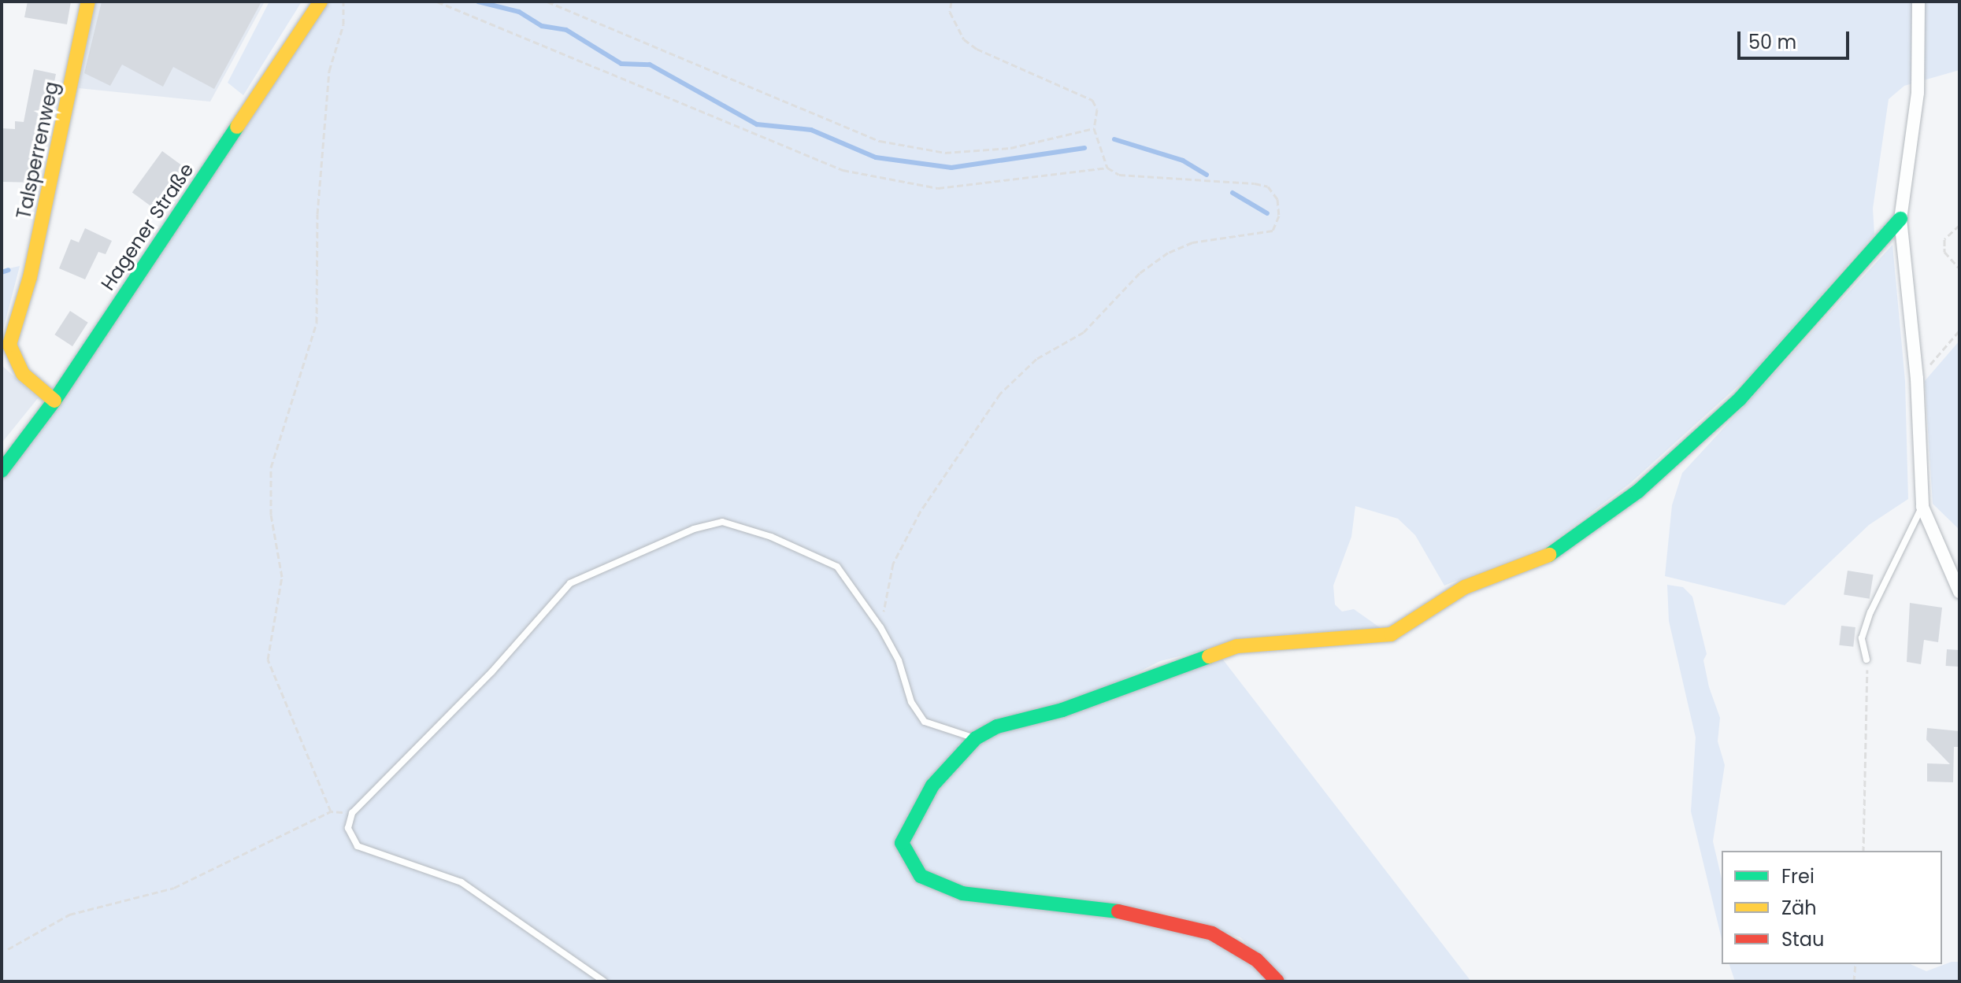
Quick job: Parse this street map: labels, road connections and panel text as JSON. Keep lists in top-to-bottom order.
{
  "streets": {
    "street": ["Talsperrenweg", "Hagener Straße"]
  },
  "crossings": [
    ["Talsperrenweg", "Hagener Straße"]
  ],
  "legend": ["Frei", "Zäh", "Stau"],
  "scale_bar": "50 m"
}
